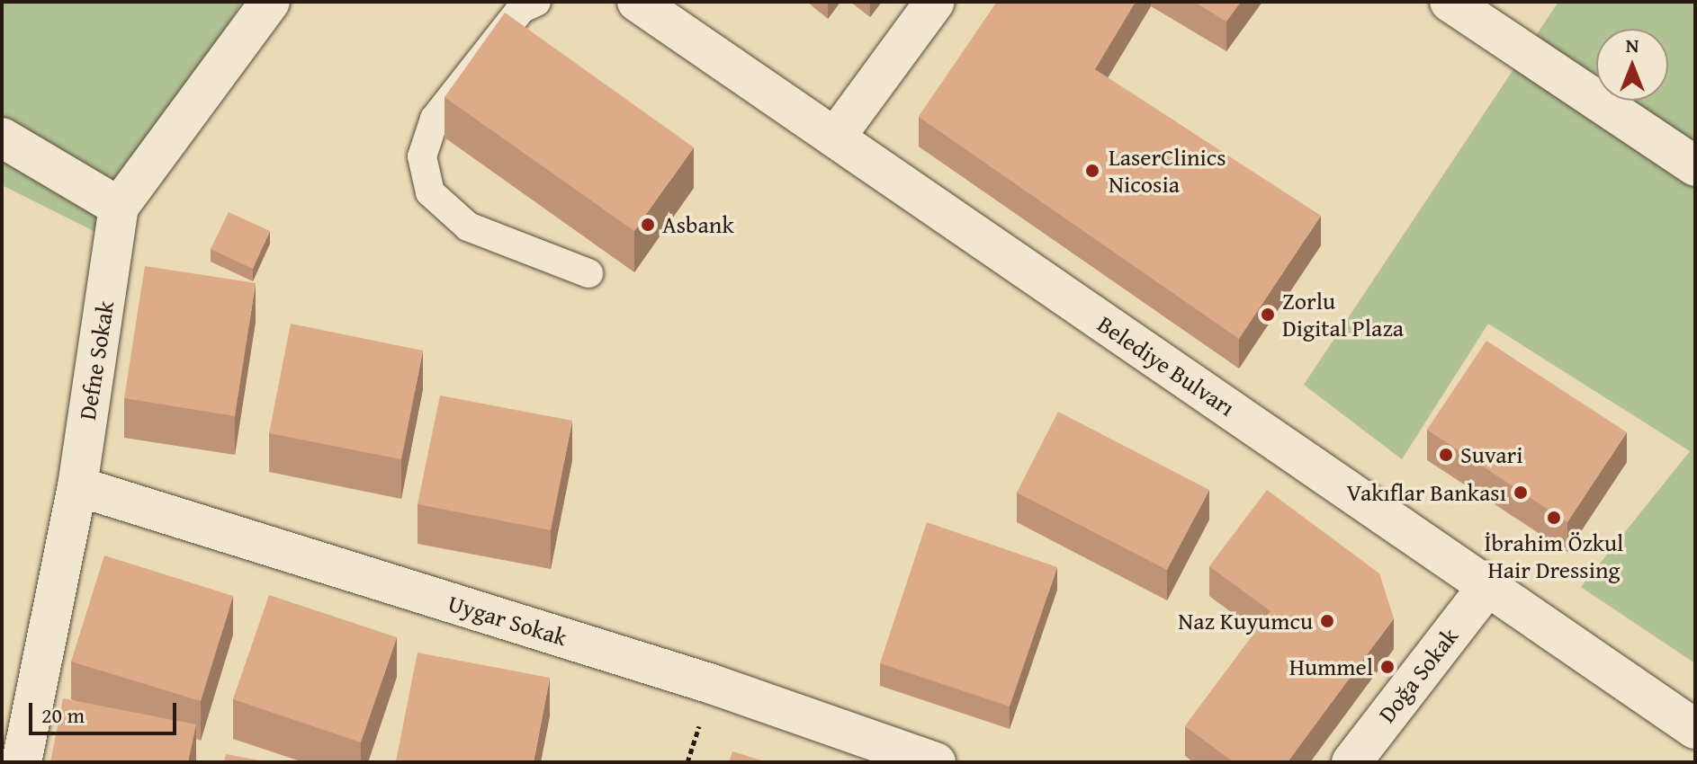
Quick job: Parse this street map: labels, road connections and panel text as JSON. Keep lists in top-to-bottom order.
{
  "streets": {
    "street": [
      "Defne Sokak",
      "Belediye Bulvarı",
      "Uygar Sokak",
      "Doğa Sokak"
    ]
  },
  "crossings": [
    ["Defne Sokak", "Uygar Sokak"],
    ["Belediye Bulvarı", "Doğa Sokak"]
  ],
  "places": [
    "LaserClinics Nicosia",
    "Asbank",
    "Zorlu Digital Plaza",
    "Suvari",
    "Vakıflar Bankası",
    "İbrahim Özkul Hair Dressing",
    "Naz Kuyumcu",
    "Hummel"
  ],
  "scale_bar": "20 m",
  "north": "top"
}
